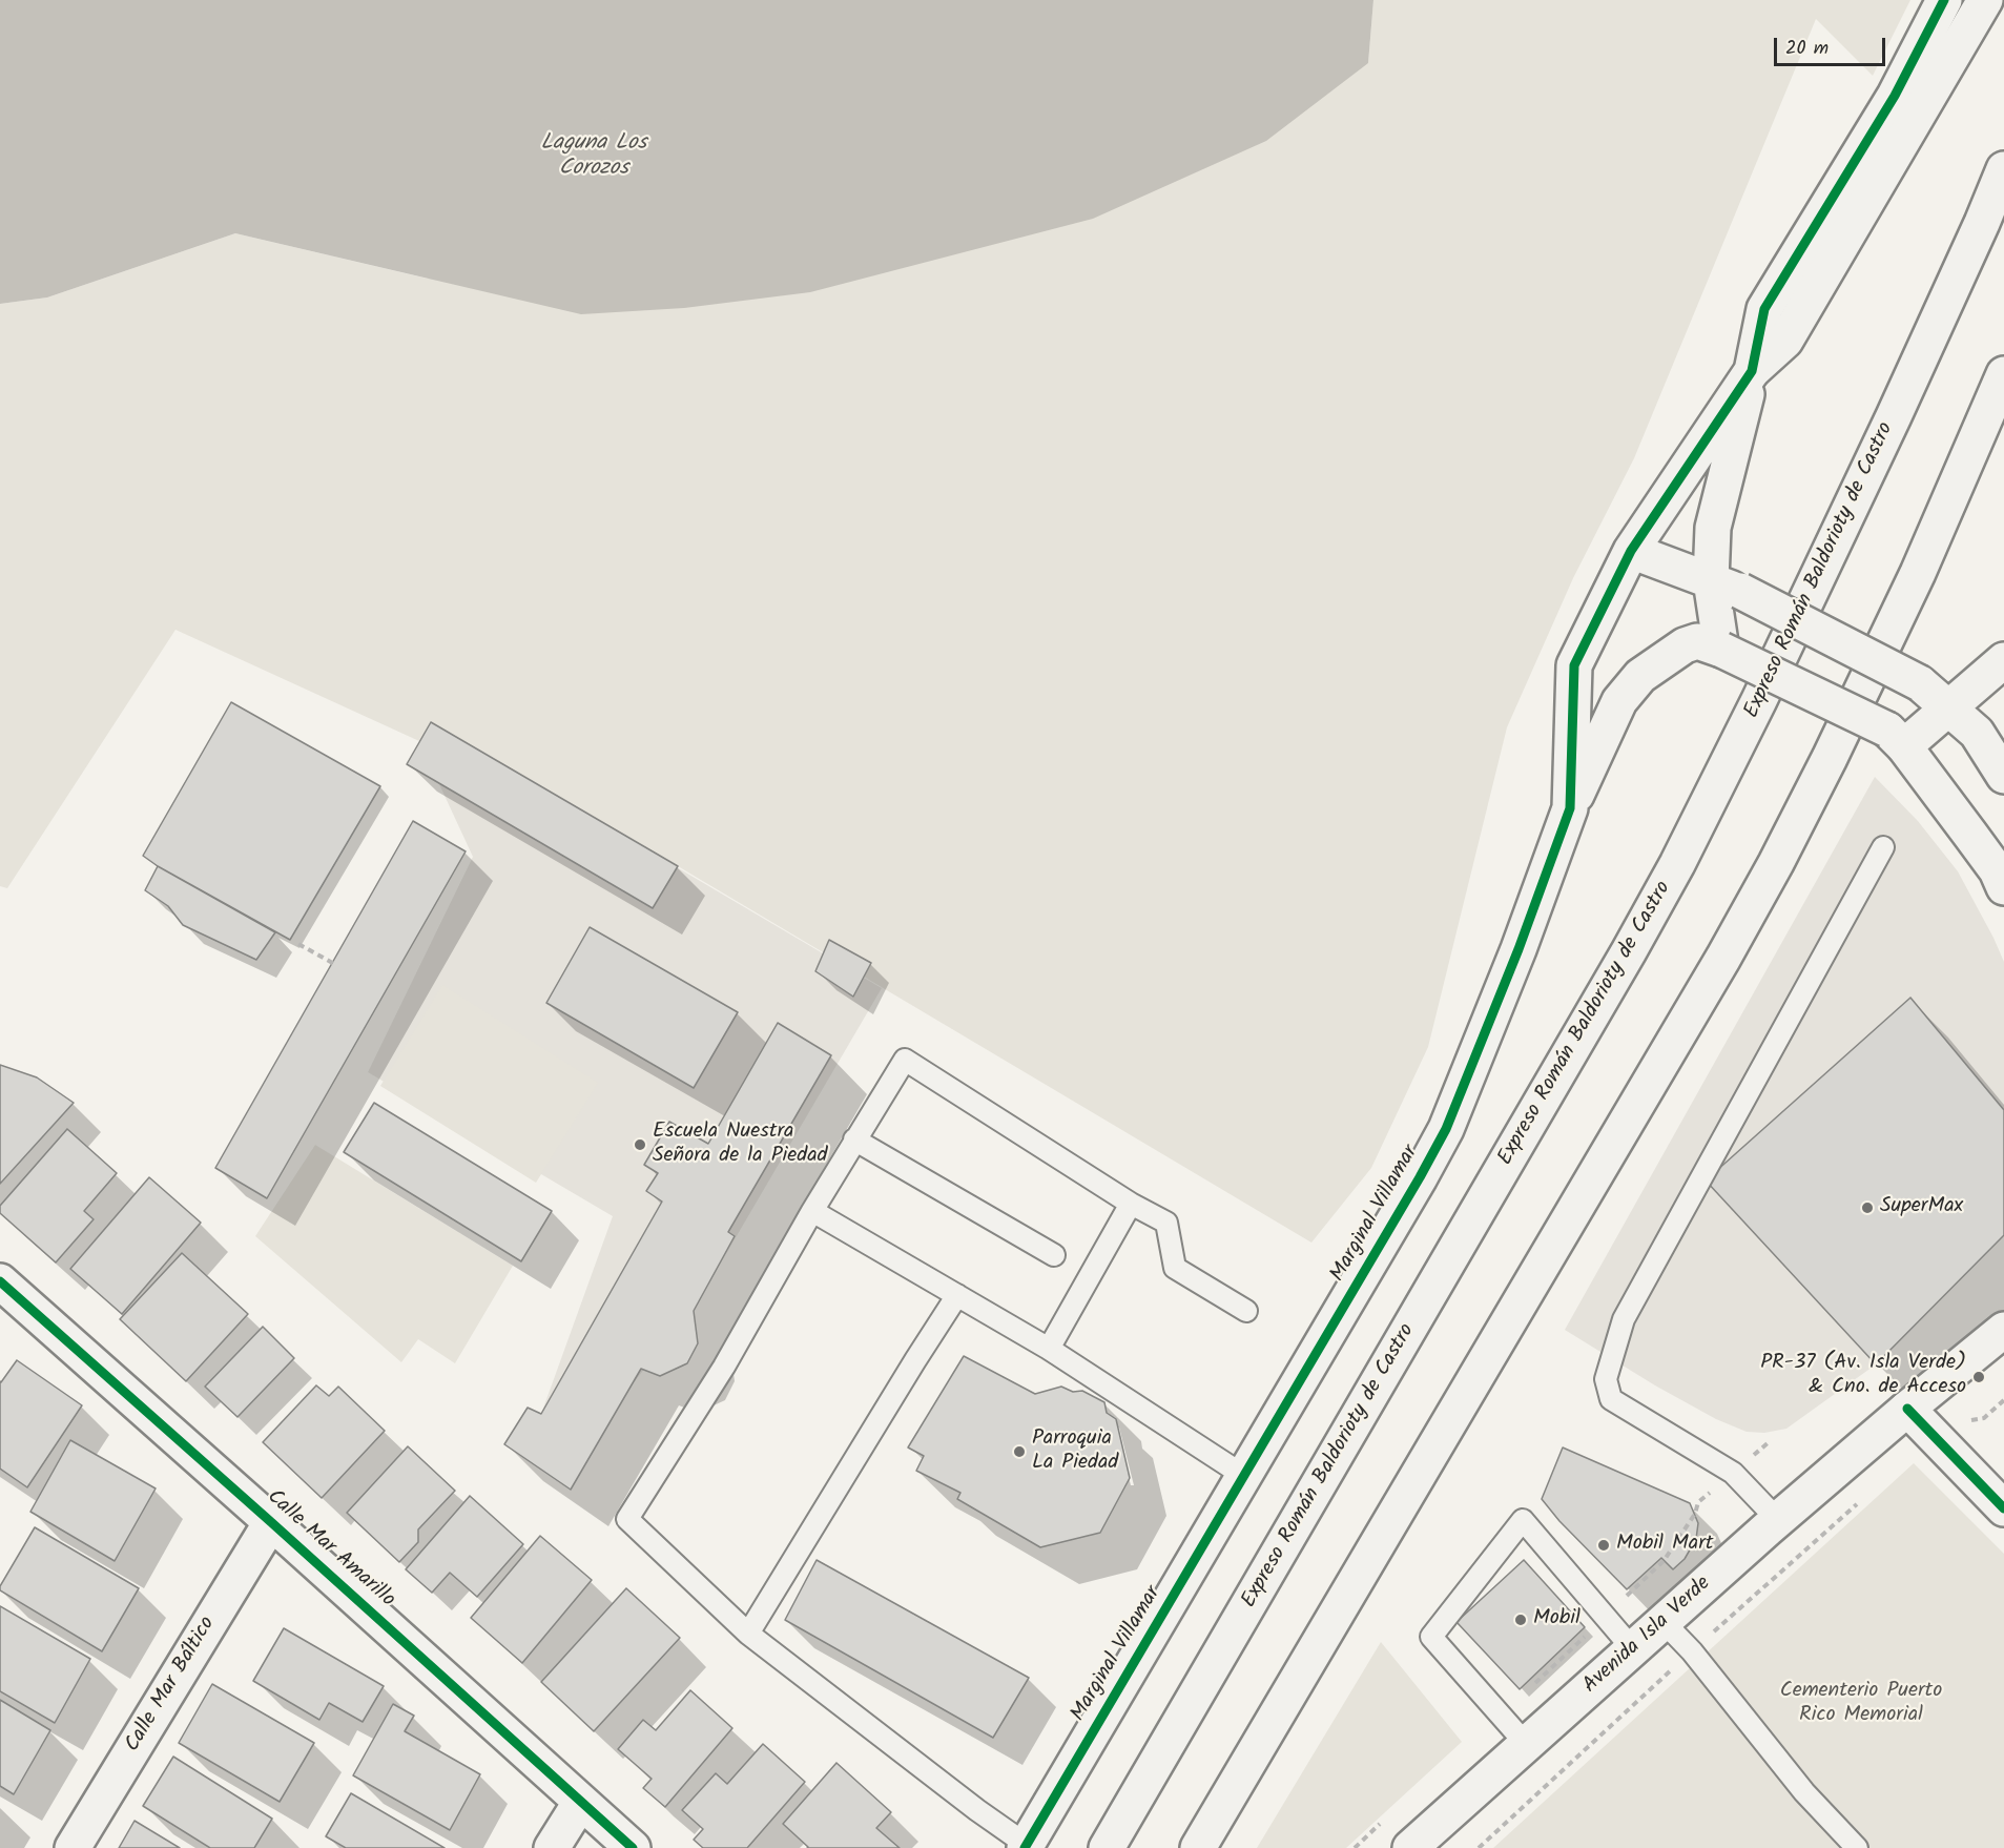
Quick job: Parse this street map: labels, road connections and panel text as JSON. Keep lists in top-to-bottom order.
{
  "streets": {
    "main road": [
      "Expreso Román Baldorioty de Castro",
      "Marginal Villamar",
      "Calle Mar Amarillo",
      "Avenida Isla Verde",
      "Calle Mar Báltico"
    ]
  },
  "crossings": [
    ["Calle Mar Amarillo", "Calle Mar Báltico"]
  ],
  "water": ["Laguna Los Corozos"],
  "parks": ["Cementerio Puerto Rico Memorial"],
  "places": [
    "Escuela Nuestra Señora de la Piedad",
    "SuperMax",
    "PR-37 (Av. Isla Verde) & Cno. de Acceso",
    "Parroquia La Piedad",
    "Mobil Mart",
    "Mobil"
  ],
  "scale_bar": "20 m"
}
